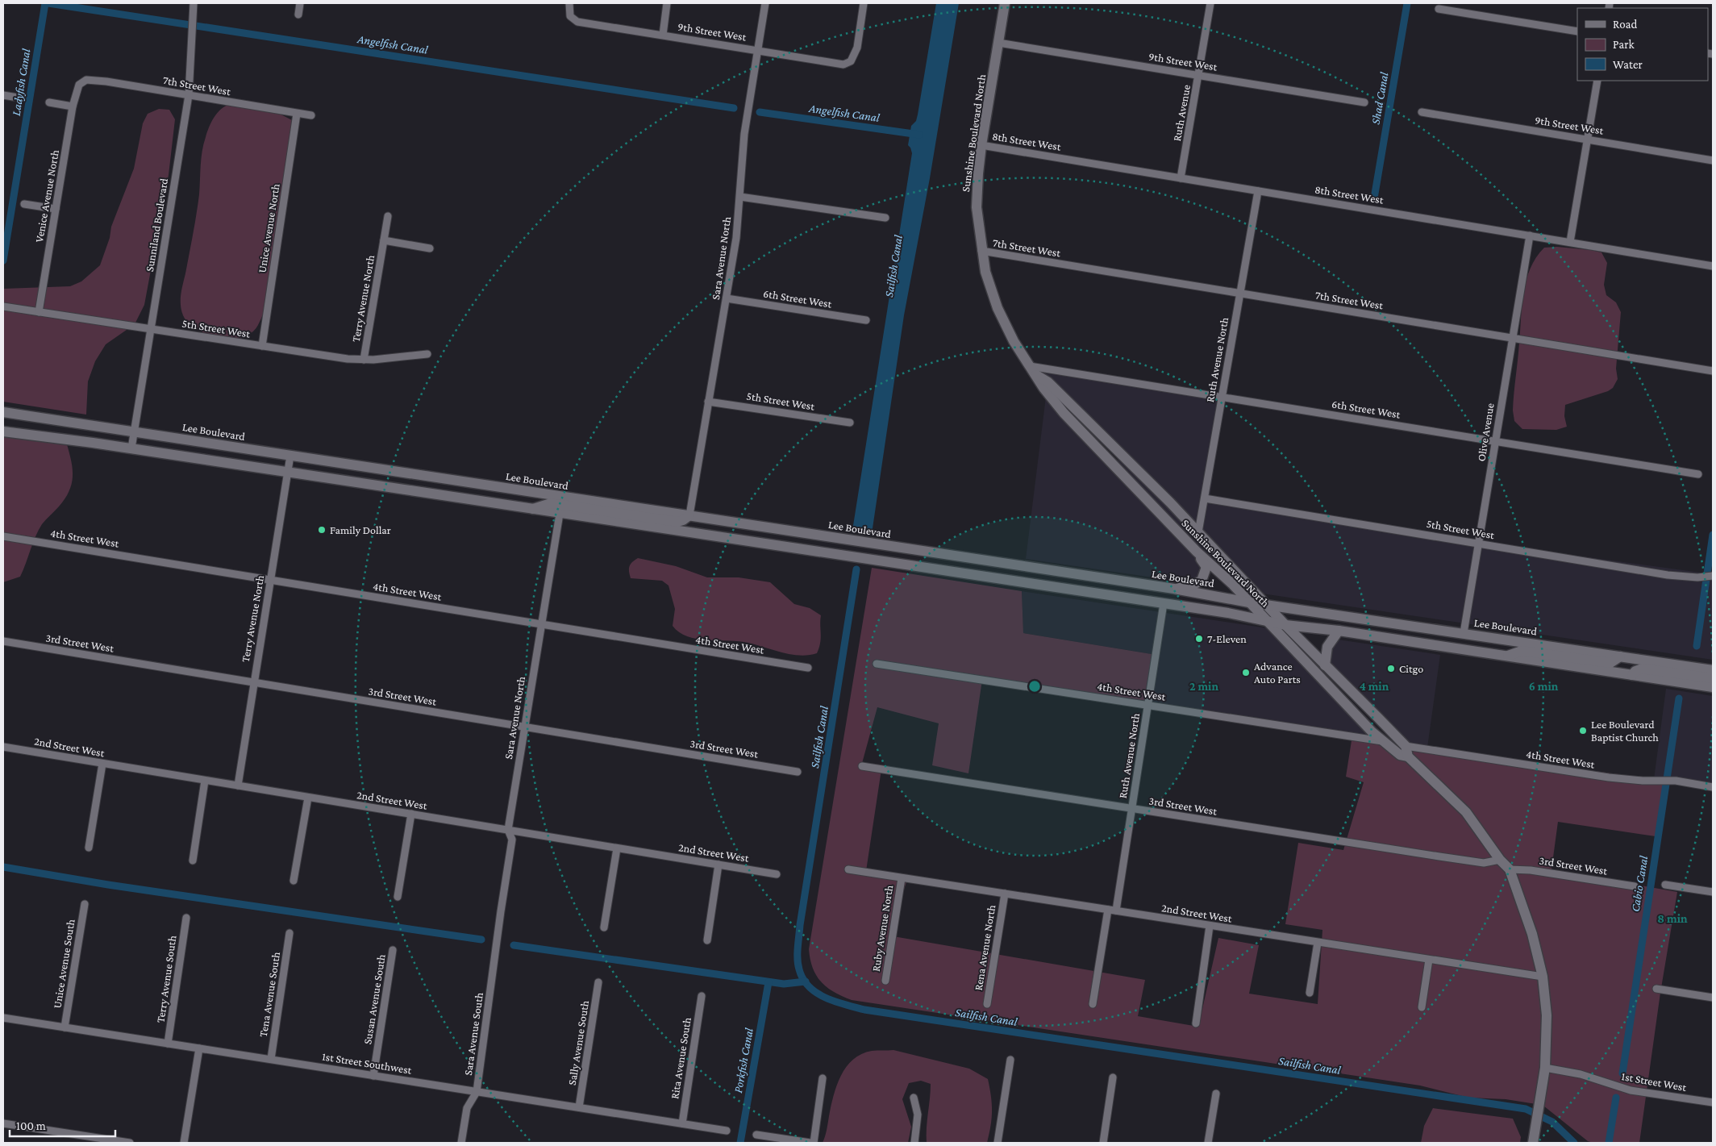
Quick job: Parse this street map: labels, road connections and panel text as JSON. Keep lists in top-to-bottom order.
{
  "streets": {
    "main road": ["Sunshine Boulevard North", "Lee Boulevard"],
    "street": [
      "9th Street West",
      "7th Street West",
      "Ruth Avenue",
      "8th Street West",
      "Venice Avenue North",
      "Sunniland Boulevard",
      "Unice Avenue North",
      "Sara Avenue North",
      "Terry Avenue North",
      "6th Street West",
      "5th Street West",
      "Ruth Avenue North",
      "Olive Avenue",
      "4th Street West",
      "3rd Street West",
      "2nd Street West",
      "Ruby Avenue North",
      "Rena Avenue North",
      "Unice Avenue South",
      "Terry Avenue South",
      "Tena Avenue South",
      "Susan Avenue South",
      "Sara Avenue South",
      "Sally Avenue South",
      "Rita Avenue South",
      "1st Street Southwest",
      "1st Street West"
    ]
  },
  "crossings": [
    ["9th Street West", "Ruth Avenue"],
    ["9th Street West", "Sunshine Boulevard North"],
    ["9th Street West", "Sara Avenue North"],
    ["7th Street West", "Sunshine Boulevard North"],
    ["7th Street West", "Venice Avenue North"],
    ["7th Street West", "Sunniland Boulevard"],
    ["7th Street West", "Unice Avenue North"],
    ["7th Street West", "Ruth Avenue North"],
    ["7th Street West", "Olive Avenue"],
    ["Ruth Avenue", "8th Street West"],
    ["Sunshine Boulevard North", "8th Street West"],
    ["Sunshine Boulevard North", "6th Street West"],
    ["Sunshine Boulevard North", "Ruth Avenue North"],
    ["Sunshine Boulevard North", "Lee Boulevard"],
    ["Sunshine Boulevard North", "4th Street West"],
    ["Sunshine Boulevard North", "3rd Street West"],
    ["Sunshine Boulevard North", "2nd Street West"],
    ["Sunshine Boulevard North", "1st Street West"],
    ["8th Street West", "Ruth Avenue North"],
    ["8th Street West", "Olive Avenue"],
    ["Venice Avenue North", "5th Street West"],
    ["Sunniland Boulevard", "5th Street West"],
    ["Sunniland Boulevard", "Lee Boulevard"],
    ["Unice Avenue North", "5th Street West"],
    ["Sara Avenue North", "6th Street West"],
    ["Sara Avenue North", "5th Street West"],
    ["Sara Avenue North", "Lee Boulevard"],
    ["Sara Avenue North", "4th Street West"],
    ["Sara Avenue North", "3rd Street West"],
    ["Sara Avenue North", "2nd Street West"],
    ["Sara Avenue North", "Sara Avenue South"],
    ["Terry Avenue North", "5th Street West"],
    ["Terry Avenue North", "Lee Boulevard"],
    ["Terry Avenue North", "4th Street West"],
    ["Terry Avenue North", "3rd Street West"],
    ["Terry Avenue North", "2nd Street West"],
    ["6th Street West", "Ruth Avenue North"],
    ["6th Street West", "Olive Avenue"],
    ["5th Street West", "Ruth Avenue North"],
    ["5th Street West", "Olive Avenue"],
    ["Ruth Avenue North", "4th Street West"],
    ["Ruth Avenue North", "3rd Street West"],
    ["Ruth Avenue North", "2nd Street West"],
    ["Lee Boulevard", "Olive Avenue"],
    ["2nd Street West", "Ruby Avenue North"],
    ["2nd Street West", "Rena Avenue North"],
    ["Unice Avenue South", "1st Street Southwest"],
    ["Terry Avenue South", "1st Street Southwest"],
    ["Tena Avenue South", "1st Street Southwest"],
    ["Susan Avenue South", "1st Street Southwest"],
    ["Sara Avenue South", "1st Street Southwest"],
    ["Sally Avenue South", "1st Street Southwest"],
    ["Rita Avenue South", "1st Street Southwest"]
  ],
  "water": [
    "Angelfish Canal",
    "Ladyfish Canal",
    "Shad Canal",
    "Sailfish Canal",
    "Cabio Canal",
    "Porkfish Canal"
  ],
  "places": [
    "Family Dollar",
    "7-Eleven",
    "Citgo",
    "Advance Auto Parts",
    "Lee Boulevard Baptist Church"
  ],
  "legend": ["Road", "Park", "Water"],
  "scale_bar": "100 m",
  "rings": [
    "2 min",
    "4 min",
    "6 min",
    "8 min"
  ]
}
